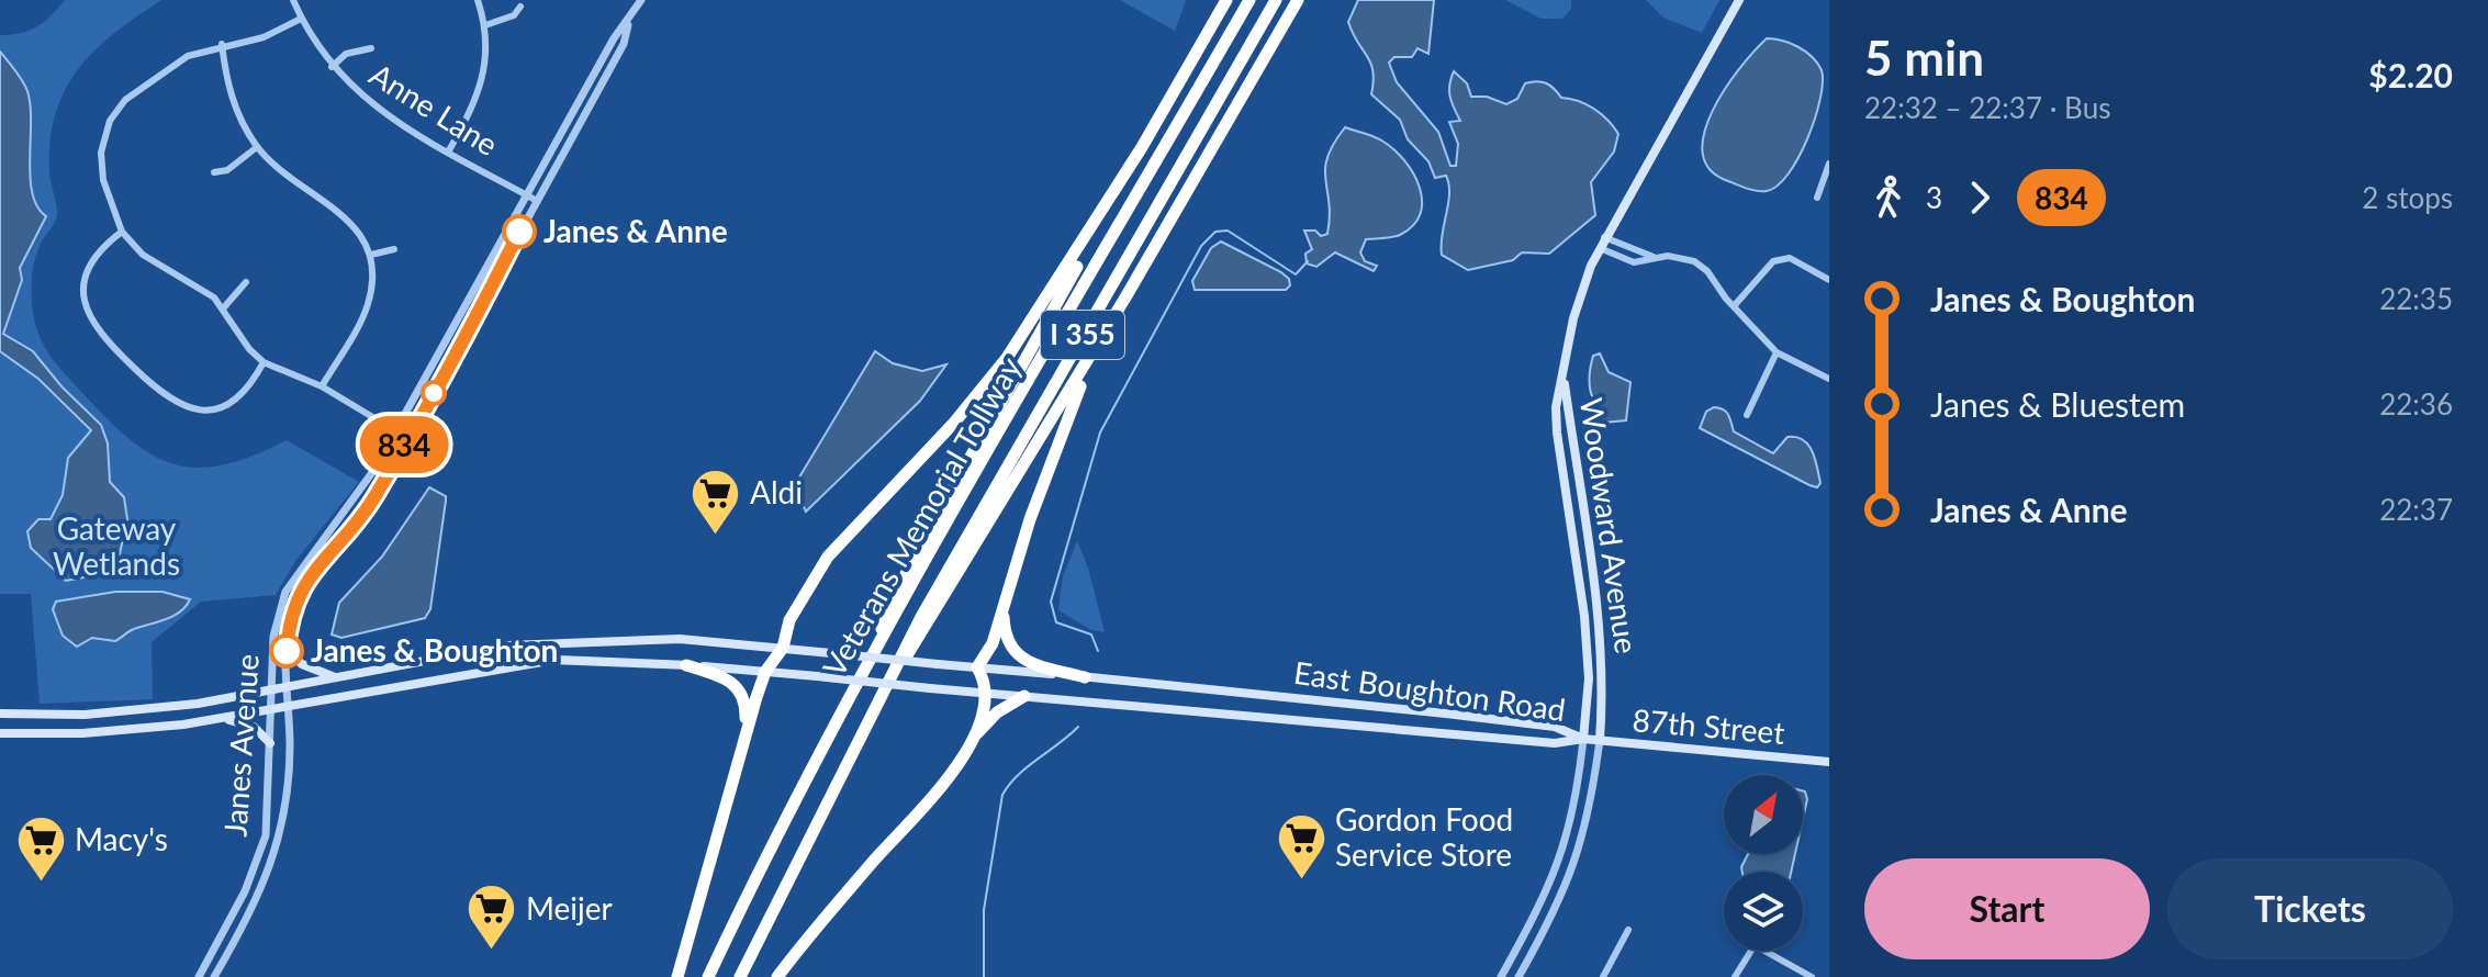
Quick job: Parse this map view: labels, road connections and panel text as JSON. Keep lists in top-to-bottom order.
{
  "streets": {
    "highway": ["I 355", "Veterans Memorial Tollway"],
    "main road": ["Woodward Avenue", "East Boughton Road", "87th Street"],
    "street": ["Anne Lane", "Janes Avenue"]
  },
  "crossings": [
    ["Anne Lane", "Janes Avenue"],
    ["Woodward Avenue", "East Boughton Road"],
    ["Woodward Avenue", "87th Street"],
    ["East Boughton Road", "87th Street"],
    ["East Boughton Road", "Janes Avenue"]
  ],
  "parks": ["Gateway Wetlands"],
  "places": {
    "other": ["Janes & Anne", "Janes & Boughton"],
    "supermarket": [
      "Aldi",
      "Gordon Food Service Store",
      "Macy's",
      "Meijer"
    ]
  },
  "lines": ["bus line 834"],
  "north": "top right",
  "page": {
    "on_map": "834",
    "heading": ["5 min", "22:32 – 22:37 · Bus", "$2.20"],
    "legs": ["3", "834", "2 stops"],
    "list": [
      {
        "name": "Janes & Boughton",
        "value": "22:35"
      },
      {
        "name": "Janes & Bluestem",
        "value": "22:36"
      },
      {
        "name": "Janes & Anne",
        "value": "22:37"
      }
    ],
    "buttons": ["Start", "Tickets"]
  }
}
